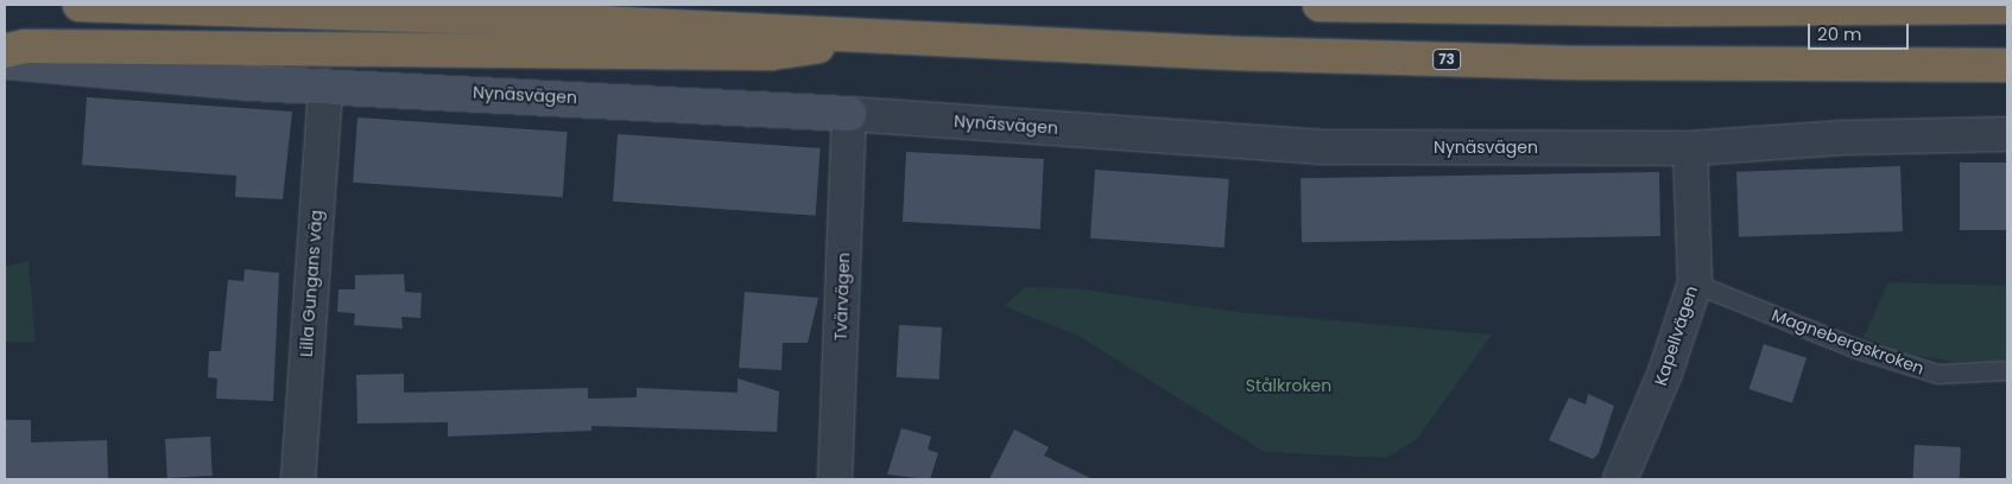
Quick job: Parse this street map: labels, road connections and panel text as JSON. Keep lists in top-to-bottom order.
{
  "streets": {
    "highway": ["73"],
    "street": [
      "Nynäsvägen",
      "Lilla Gungans väg",
      "Tvärvägen",
      "Kapellvägen"
    ],
    "lane": ["Magnebergskroken"]
  },
  "crossings": [
    ["Nynäsvägen", "Lilla Gungans väg"],
    ["Nynäsvägen", "Tvärvägen"],
    ["Nynäsvägen", "Kapellvägen"],
    ["Kapellvägen", "Magnebergskroken"]
  ],
  "parks": ["Stålkroken"],
  "scale_bar": "20 m"
}
